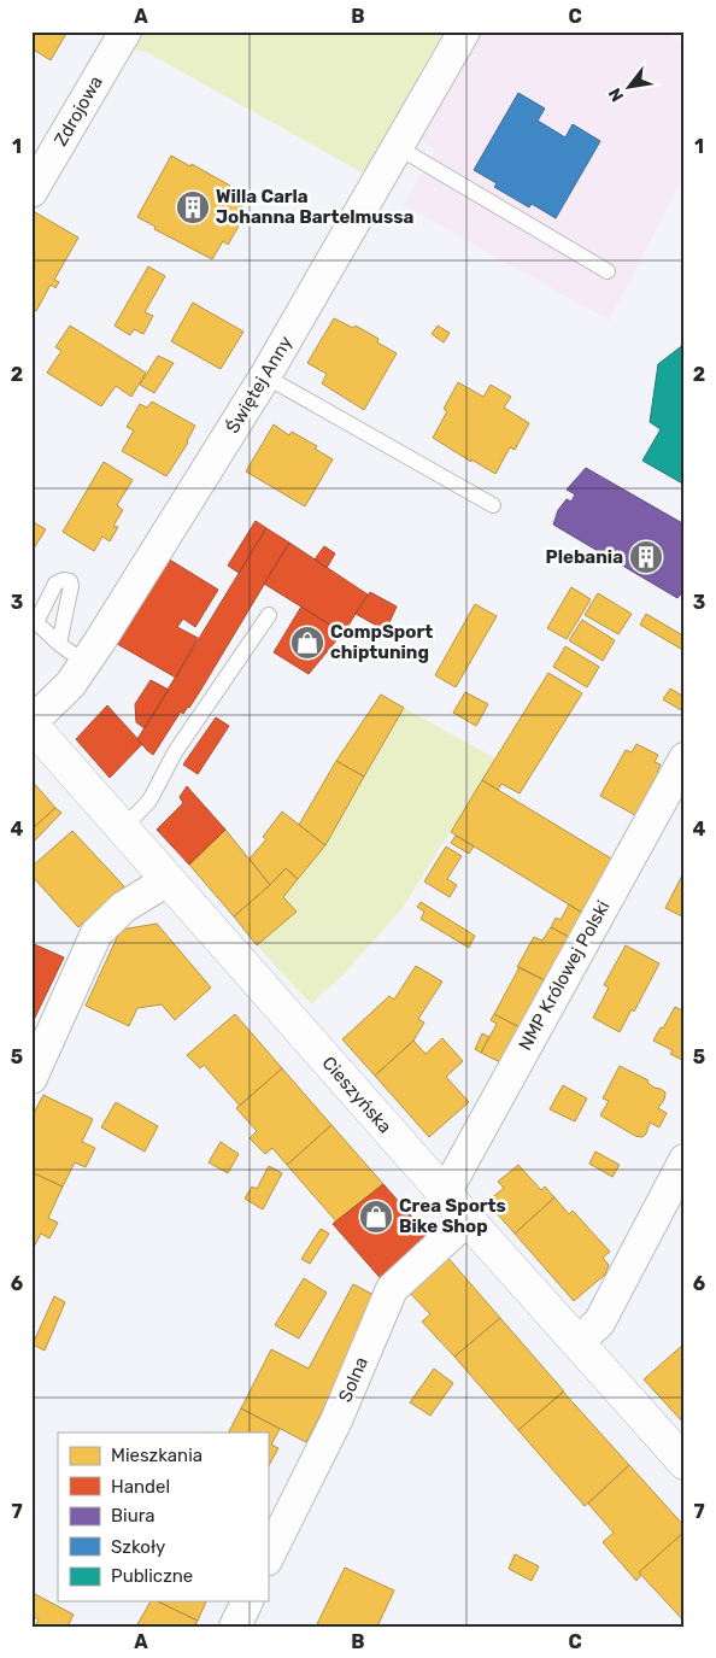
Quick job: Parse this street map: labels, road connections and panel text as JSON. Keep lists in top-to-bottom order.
{
  "streets": {
    "street": [
      "Zdrojowa",
      "Świętej Anny",
      "NMP Królowej Polski",
      "Cieszyńska",
      "Solna"
    ]
  },
  "crossings": [
    ["Świętej Anny", "Cieszyńska"],
    ["NMP Królowej Polski", "Cieszyńska"],
    ["Cieszyńska", "Solna"]
  ],
  "places": {
    "building": ["Willa Carla Johanna Bartelmussa", "Plebania"],
    "shop": ["CompSport chiptuning", "Crea Sports Bike Shop"]
  },
  "legend": [
    "Mieszkania",
    "Handel",
    "Biura",
    "Szkoły",
    "Publiczne"
  ],
  "north": "bottom left",
  "grid": {
    "columns": ["A", "B", "C"],
    "rows": [
      "1",
      "2",
      "3",
      "4",
      "5",
      "6",
      "7"
    ]
  }
}
